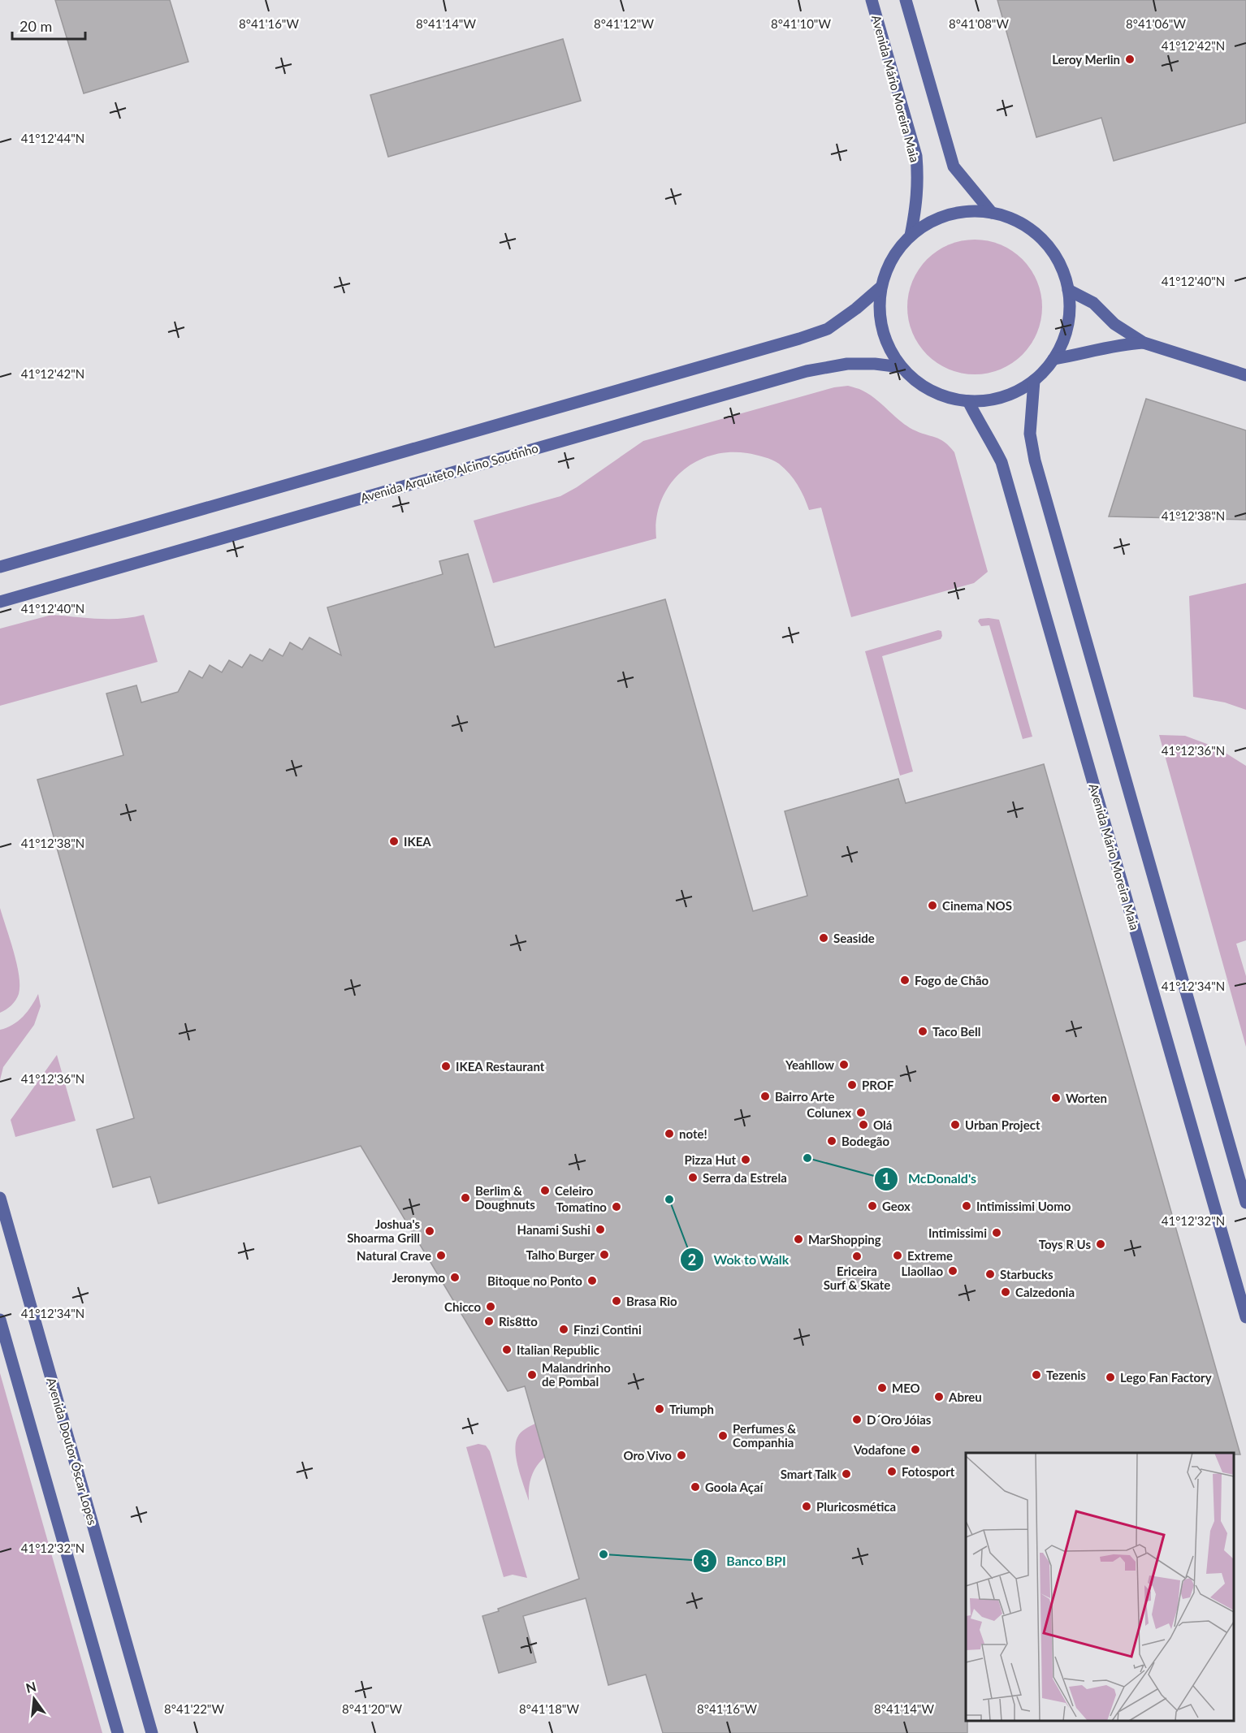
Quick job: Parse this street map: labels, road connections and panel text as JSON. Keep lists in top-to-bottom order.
{
  "streets": {
    "main road": ["Avenida Mário Moreira Maia", "Avenida Arquiteto Alcino Soutinho", "Avenida Doutor Óscar Lopes"]
  },
  "places": [
    "Leroy Merlin",
    "IKEA",
    "Cinema NOS",
    "Seaside",
    "Fogo de Chão",
    "Taco Bell",
    "Yeahllow",
    "IKEA Restaurant",
    "PROF",
    "Bairro Arte",
    "Worten",
    "Colunex",
    "Olá",
    "Urban Project",
    "note!",
    "Bodegão",
    "McDonald's",
    "Pizza Hut",
    "Serra da Estrela",
    "Celeiro",
    "Berlim & Doughnuts",
    "Wok to Walk",
    "Geox",
    "Intimissimi Uomo",
    "Tomatino",
    "Hanami Sushi",
    "Joshua's Shoarma Grill",
    "Intimissimi",
    "MarShopping",
    "Toys R Us",
    "Talho Burger",
    "Natural Crave",
    "Extreme",
    "Ericeira Surf & Skate",
    "Llaollao",
    "Starbucks",
    "Jeronymo",
    "Bitoque no Ponto",
    "Calzedonia",
    "Brasa Rio",
    "Chicco",
    "Ris8tto",
    "Finzi Contini",
    "Italian Republic",
    "Malandrinho de Pombal",
    "Tezenis",
    "Lego Fan Factory",
    "MEO",
    "Abreu",
    "Triumph",
    "D´Oro Jóias",
    "Perfumes & Companhia",
    "Vodafone",
    "Oro Vivo",
    "Fotosport",
    "Smart Talk",
    "Goola Açaí",
    "Pluricosmética",
    "Banco BPI"
  ],
  "scale_bar": "20 m",
  "north": "top",
  "coordinates": [
    "8°41'16\"W",
    "8°41'14\"W",
    "8°41'12\"W",
    "8°41'10\"W",
    "8°41'08\"W",
    "8°41'06\"W",
    "41°12'42\"N",
    "41°12'44\"N",
    "41°12'40\"N",
    "41°12'38\"N",
    "41°12'36\"N",
    "41°12'34\"N",
    "41°12'32\"N",
    "8°41'22\"W",
    "8°41'20\"W",
    "8°41'18\"W"
  ]
}
